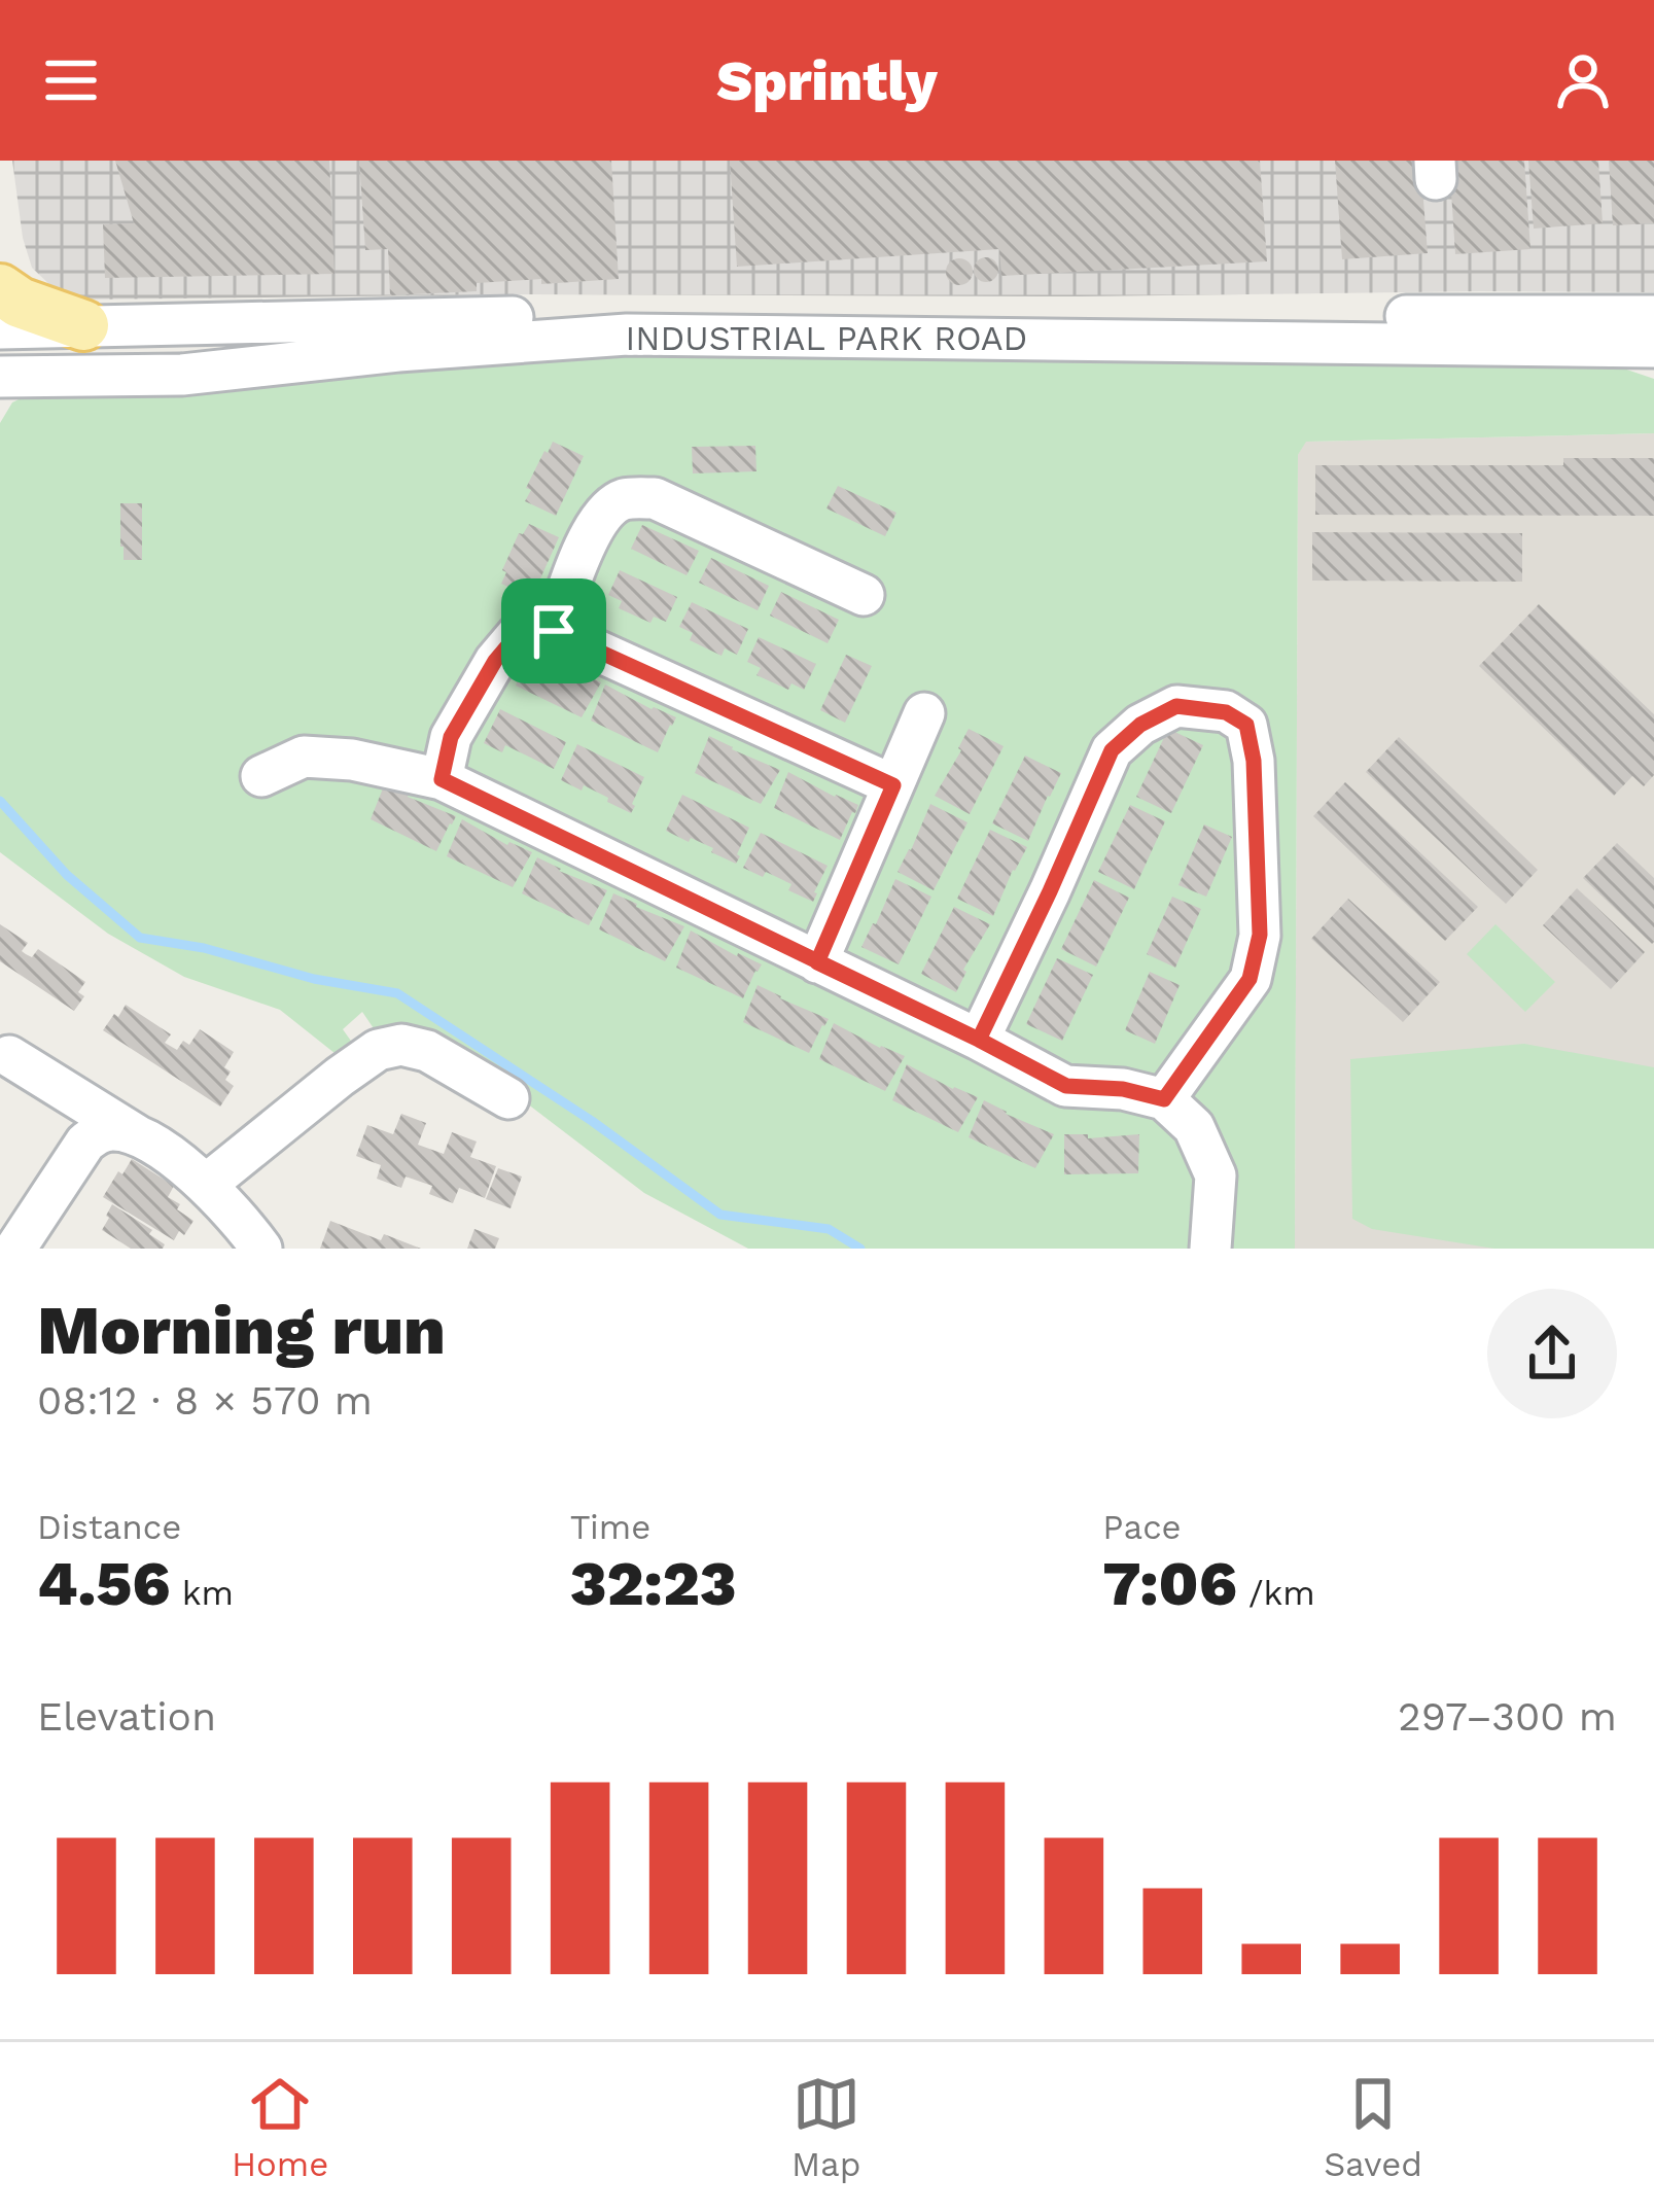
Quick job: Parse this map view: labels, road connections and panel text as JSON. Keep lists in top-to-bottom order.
{
  "streets": {
    "street": ["INDUSTRIAL PARK ROAD"]
  },
  "page": {
    "header": "Sprintly",
    "heading": ["Morning run", "08:12 · 8 × 570 m"],
    "stats": [
      ["Distance", "4.56 km"],
      ["Time", "32:23"],
      ["Pace", "7:06 /km"]
    ],
    "chart": ["Elevation", "297–300 m"],
    "tabs": ["Home", "Map", "Saved"]
  }
}
